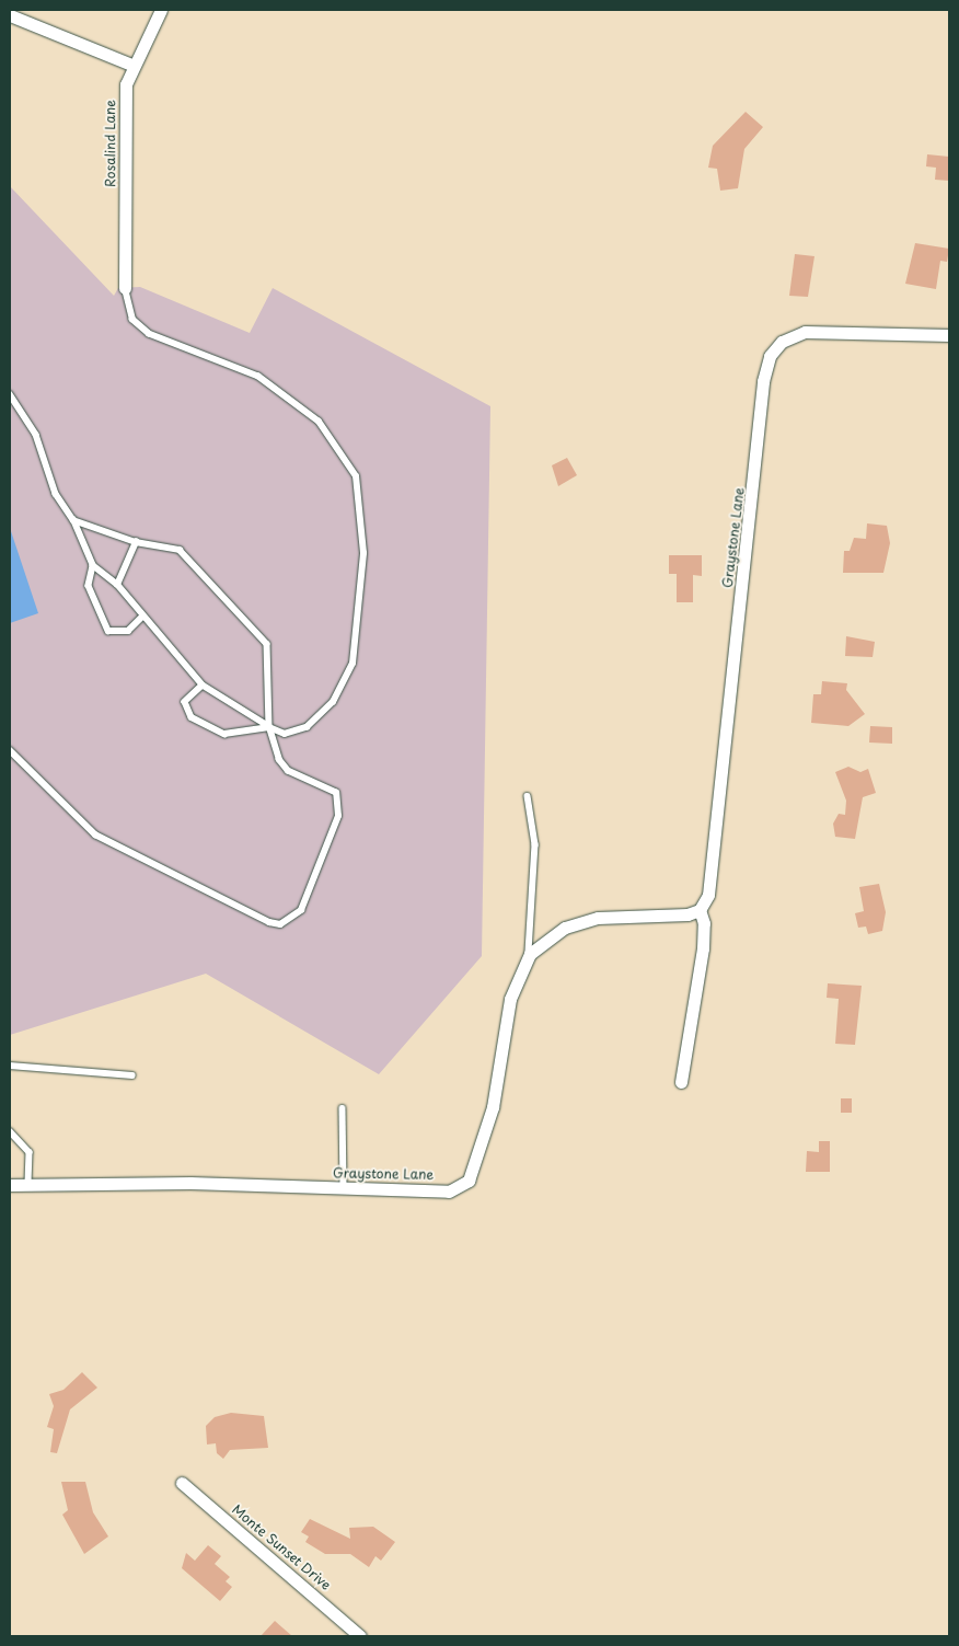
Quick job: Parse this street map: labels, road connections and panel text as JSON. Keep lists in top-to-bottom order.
{
  "streets": {
    "street": ["Rosalind Lane", "Graystone Lane", "Monte Sunset Drive"]
  }
}
